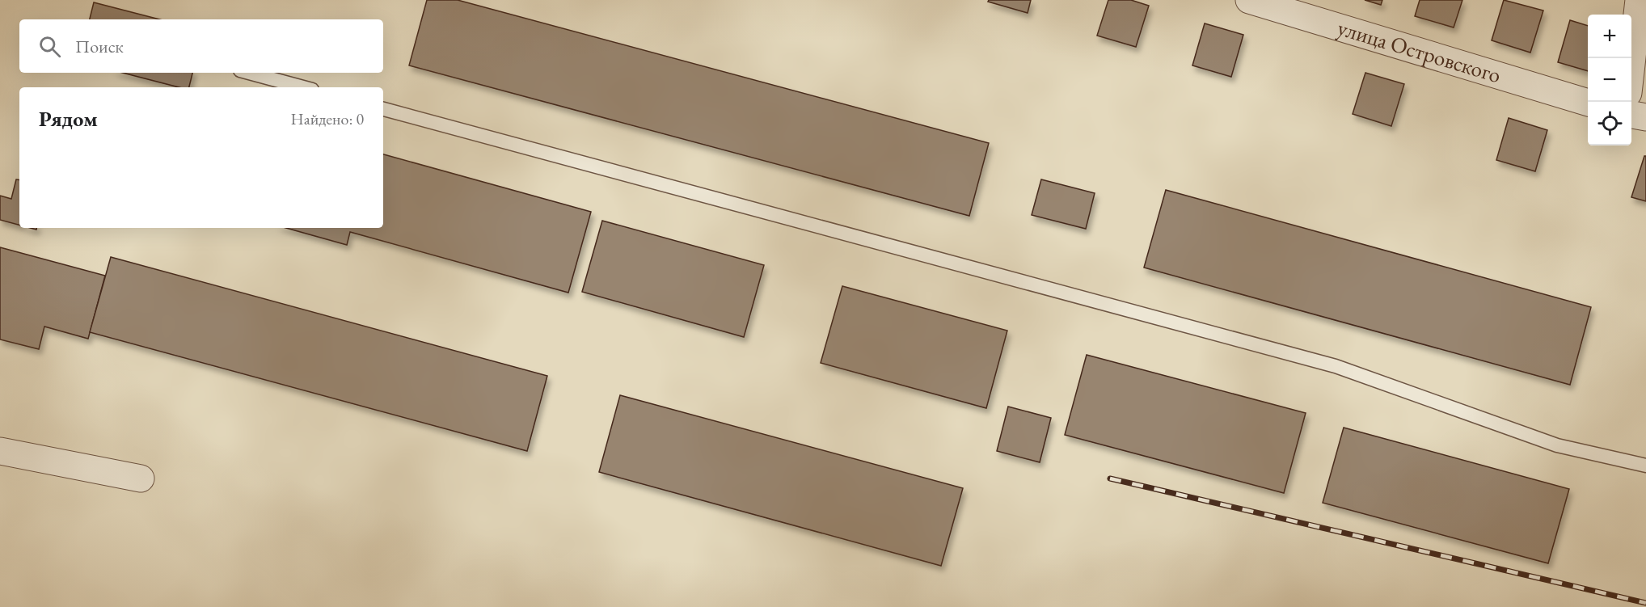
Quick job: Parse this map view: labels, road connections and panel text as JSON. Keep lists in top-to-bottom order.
{
  "streets": {
    "street": ["улица Островского"]
  },
  "page": {
    "map_buttons": ["+", "−"],
    "search": "Поиск",
    "heading": ["Рядом", "Найдено: 0"]
  }
}
